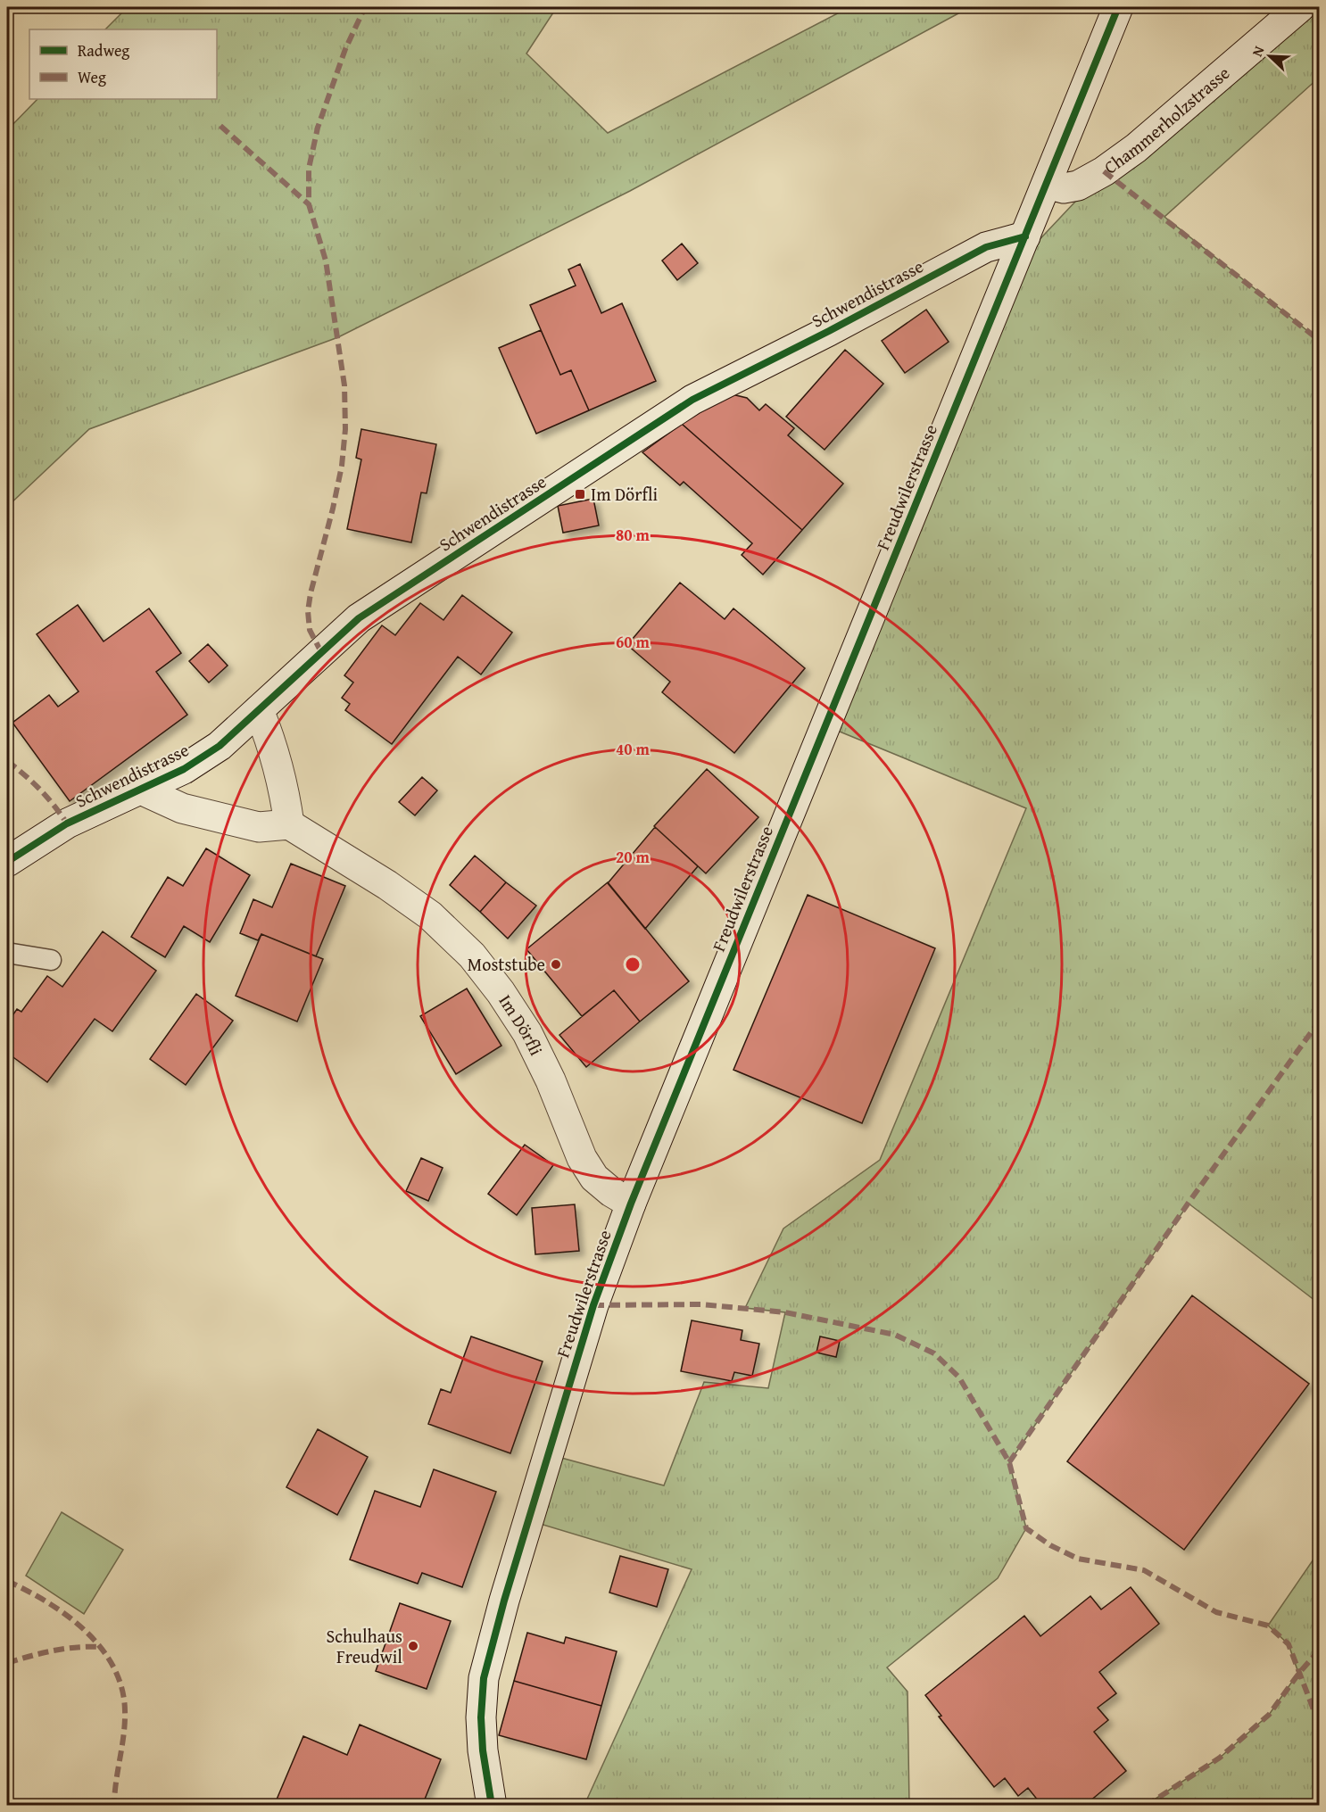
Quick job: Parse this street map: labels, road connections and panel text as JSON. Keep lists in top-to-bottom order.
{
  "streets": {
    "street": [
      "Chammerholzstrasse",
      "Schwendistrasse",
      "Freudwilerstrasse",
      "Im Dörfli"
    ]
  },
  "crossings": [
    ["Chammerholzstrasse", "Freudwilerstrasse"],
    ["Schwendistrasse", "Freudwilerstrasse"],
    ["Freudwilerstrasse", "Im Dörfli"]
  ],
  "places": {
    "transit": ["Im Dörfli"],
    "other": ["Moststube", "Schulhaus Freudwil"]
  },
  "legend": ["Radweg", "Weg"],
  "north": "top left",
  "rings": [
    "80 m",
    "60 m",
    "40 m",
    "20 m"
  ]
}
